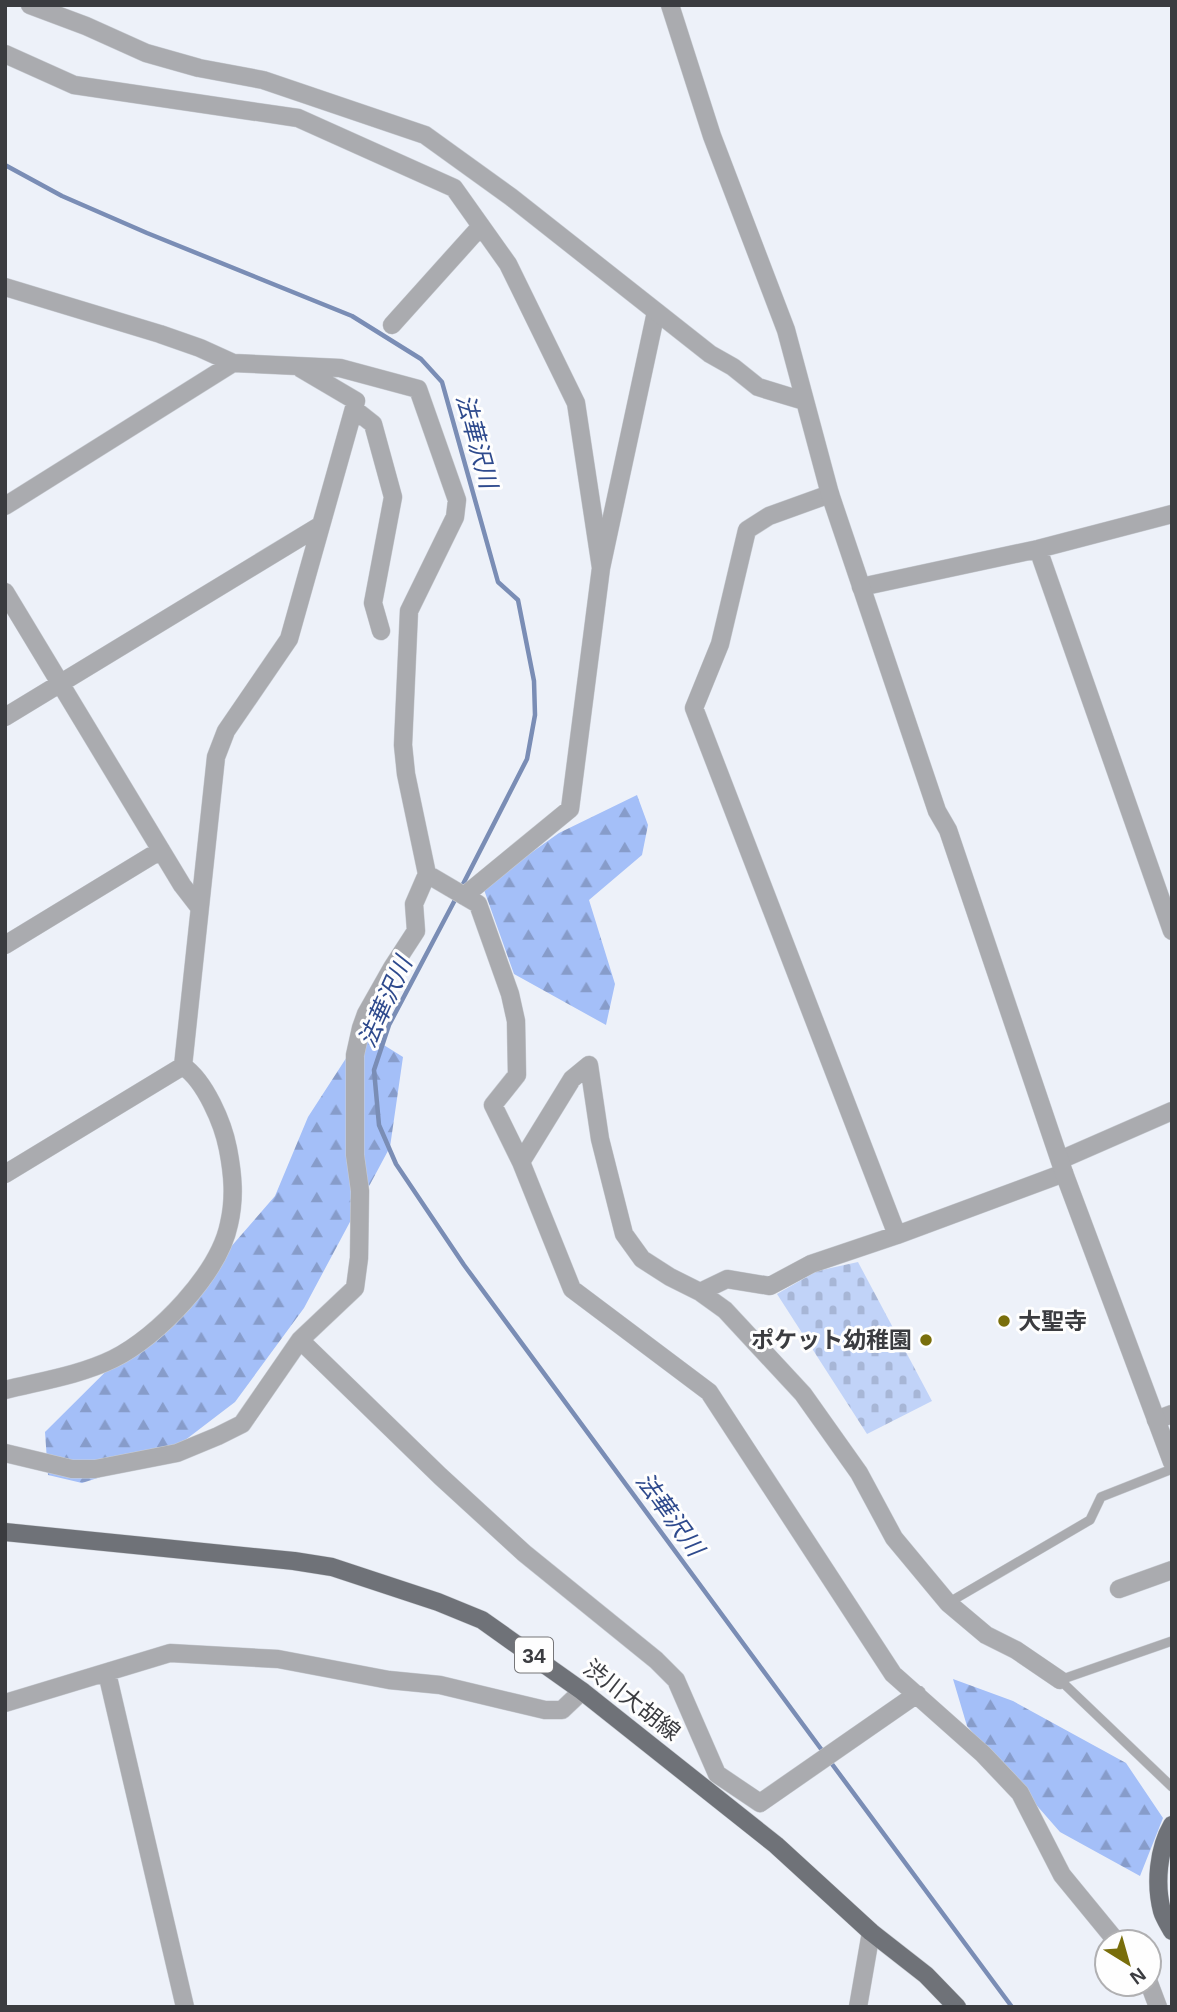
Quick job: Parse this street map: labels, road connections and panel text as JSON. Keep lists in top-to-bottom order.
{
  "streets": {
    "main road": ["34", "渋川大胡線"]
  },
  "water": ["法華沢川"],
  "places": ["大聖寺", "ポケット幼稚園"],
  "north": "bottom right"
}
